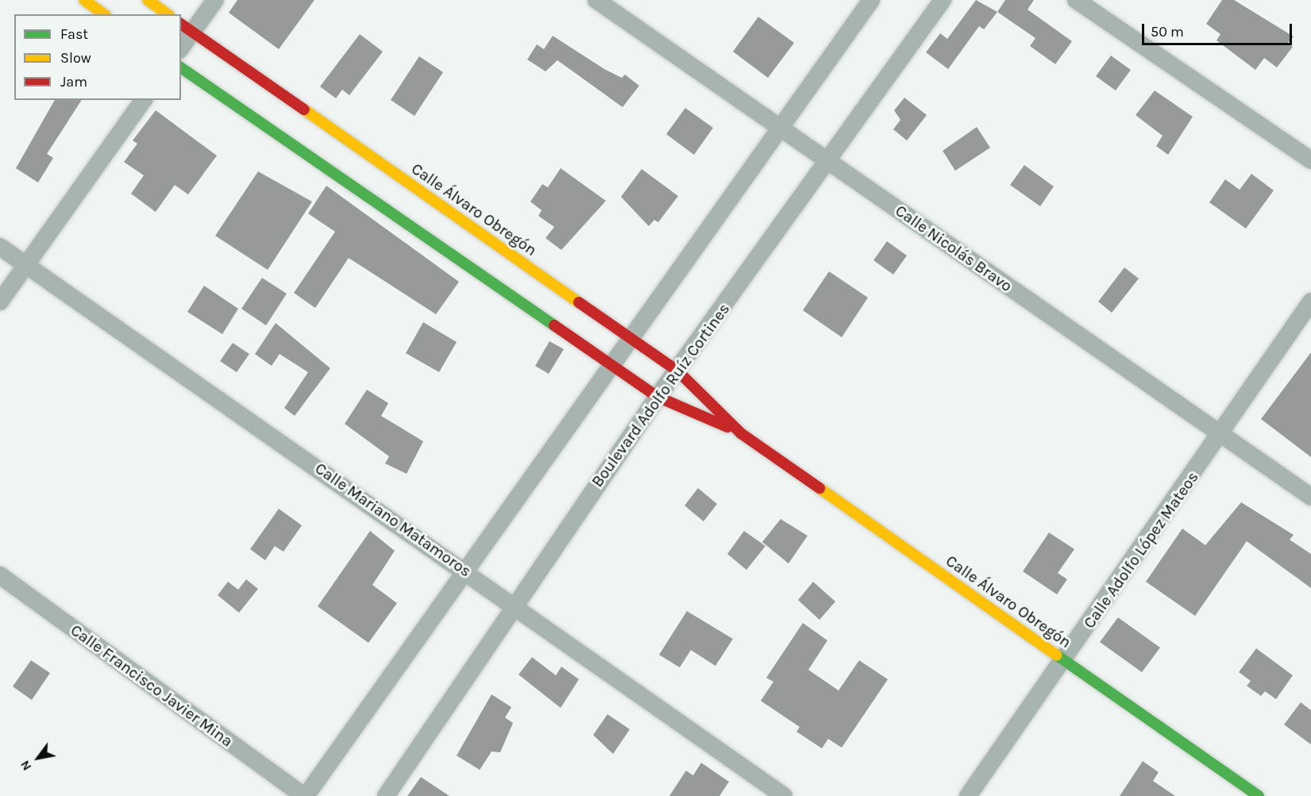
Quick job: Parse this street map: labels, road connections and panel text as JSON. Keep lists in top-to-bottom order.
{
  "streets": {
    "street": [
      "Calle Álvaro Obregón",
      "Calle Nicolás Bravo",
      "Boulevard Adolfo Ruíz Cortines",
      "Calle Mariano Matamoros",
      "Calle Adolfo López Mateos",
      "Calle Francisco Javier Mina"
    ]
  },
  "crossings": [
    ["Calle Álvaro Obregón", "Boulevard Adolfo Ruíz Cortines"],
    ["Calle Álvaro Obregón", "Calle Adolfo López Mateos"],
    ["Calle Nicolás Bravo", "Boulevard Adolfo Ruíz Cortines"],
    ["Calle Nicolás Bravo", "Calle Adolfo López Mateos"],
    ["Boulevard Adolfo Ruíz Cortines", "Calle Mariano Matamoros"]
  ],
  "legend": ["Fast", "Slow", "Jam"],
  "scale_bar": "50 m",
  "north": "bottom left"
}
